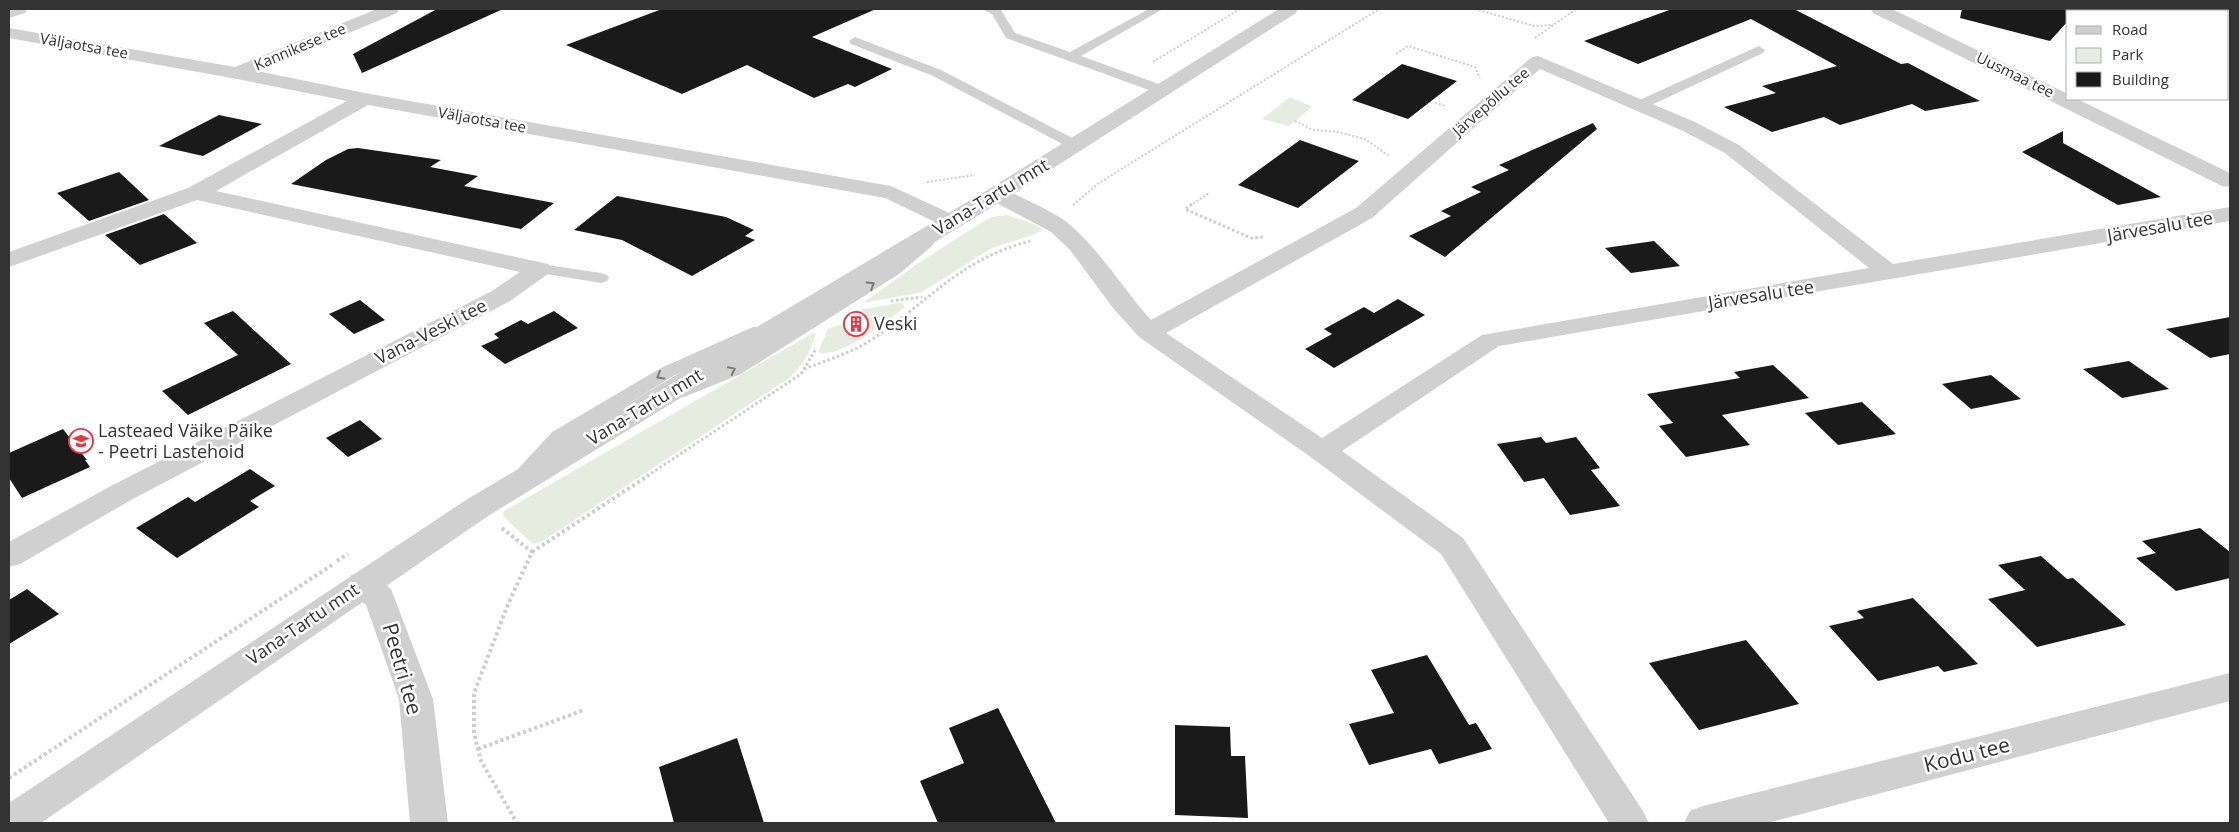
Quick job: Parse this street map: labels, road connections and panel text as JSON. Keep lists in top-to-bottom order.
{
  "streets": {
    "street": [
      "Väljaotsa tee",
      "Kannikese tee",
      "Uusmaa tee",
      "Järvepõllu tee",
      "Vana-Tartu mnt",
      "Järvesalu tee",
      "Vana-Veski tee",
      "Peetri tee",
      "Kodu tee"
    ]
  },
  "crossings": [
    ["Väljaotsa tee", "Kannikese tee"],
    ["Väljaotsa tee", "Vana-Tartu mnt"],
    ["Järvepõllu tee", "Järvesalu tee"],
    ["Vana-Tartu mnt", "Peetri tee"]
  ],
  "places": {
    "building": ["Veski"],
    "school or university": ["Lasteaed Väike Päike - Peetri Lastehoid"]
  },
  "legend": ["Road", "Park", "Building"]
}
